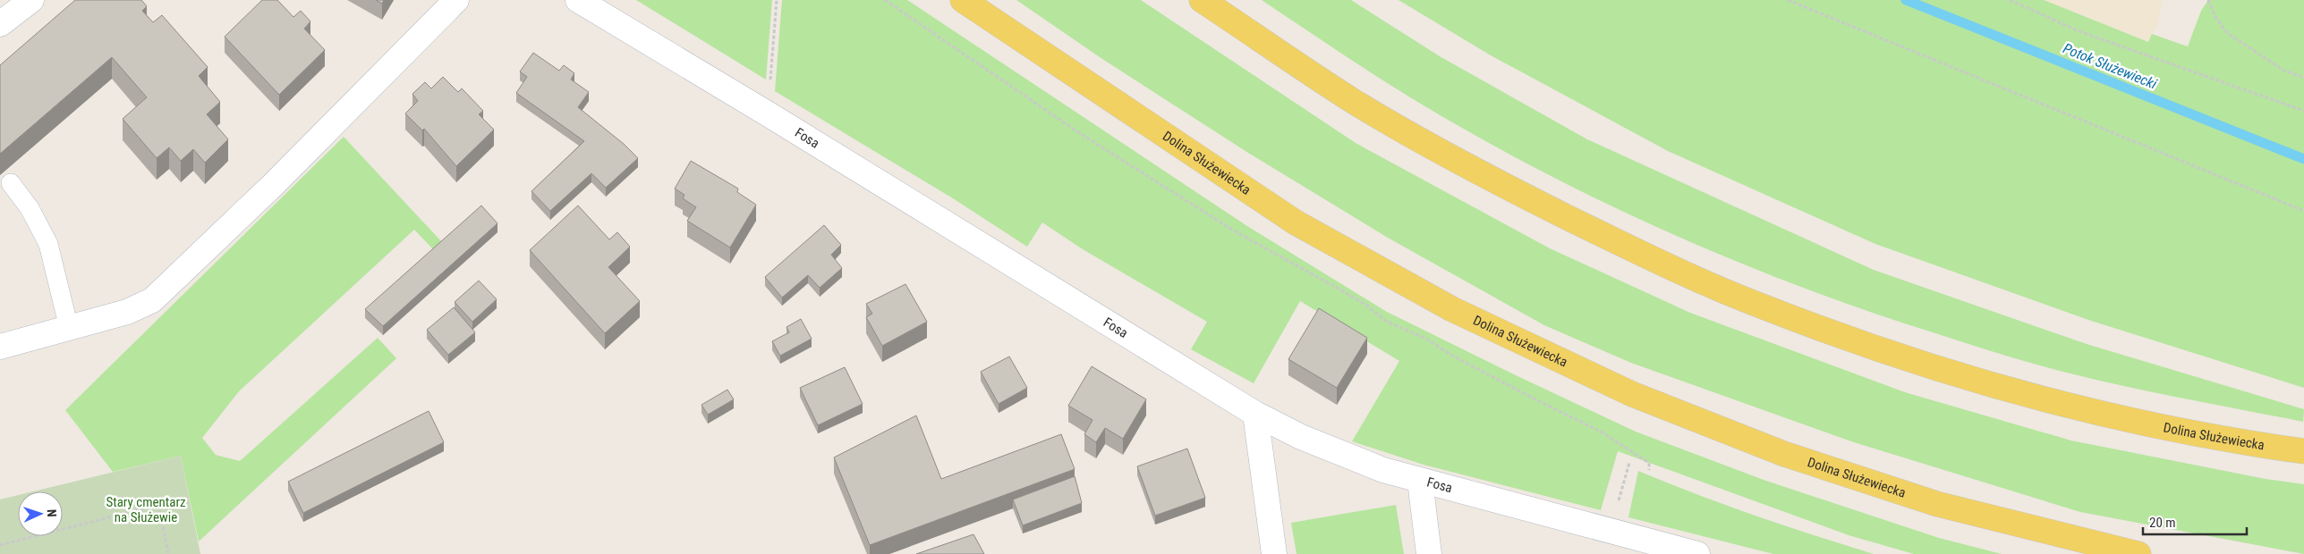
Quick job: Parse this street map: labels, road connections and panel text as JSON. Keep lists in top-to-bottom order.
{
  "streets": {
    "main road": ["Dolina Służewiecka"],
    "street": ["Fosa"]
  },
  "water": ["Potok Służewiecki"],
  "parks": ["Stary cmentarz na Służewie"],
  "scale_bar": "20 m",
  "north": "right"
}
